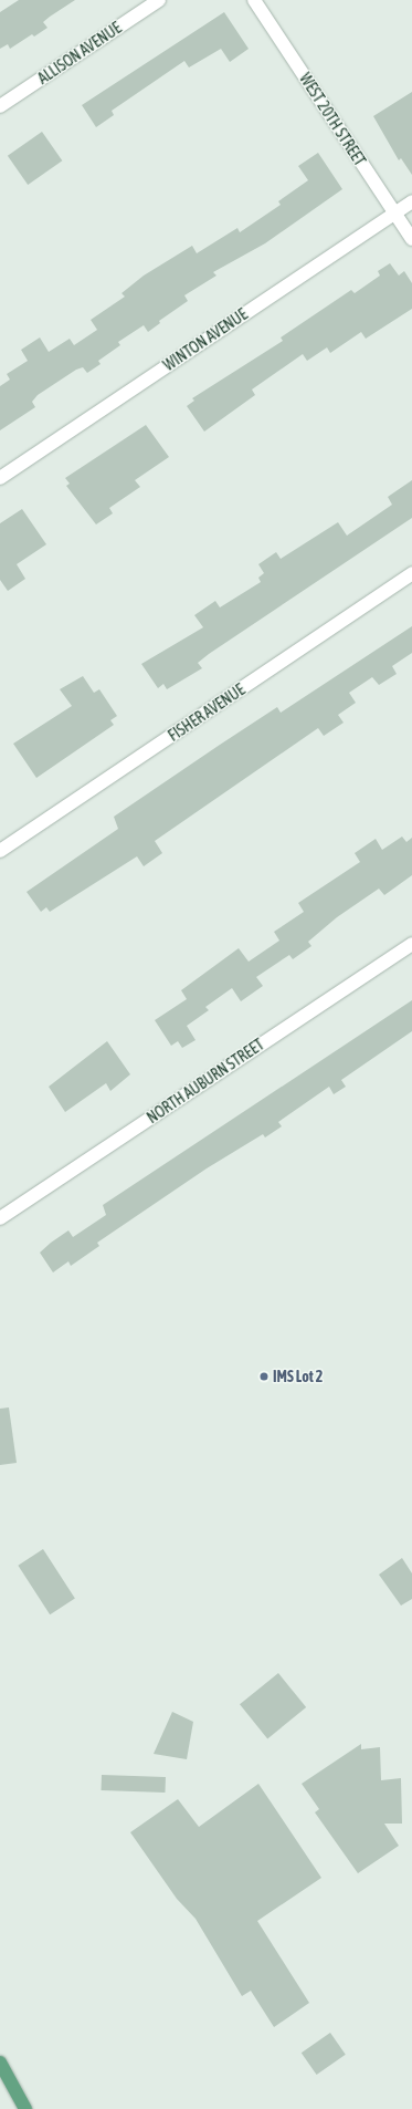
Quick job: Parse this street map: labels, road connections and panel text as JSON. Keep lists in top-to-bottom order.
{
  "streets": {
    "street": [
      "ALLISON AVENUE",
      "WEST 20TH STREET",
      "WINTON AVENUE",
      "FISHER AVENUE",
      "NORTH AUBURN STREET"
    ]
  },
  "crossings": [
    ["WEST 20TH STREET", "WINTON AVENUE"]
  ],
  "places": ["IMS Lot 2"]
}
